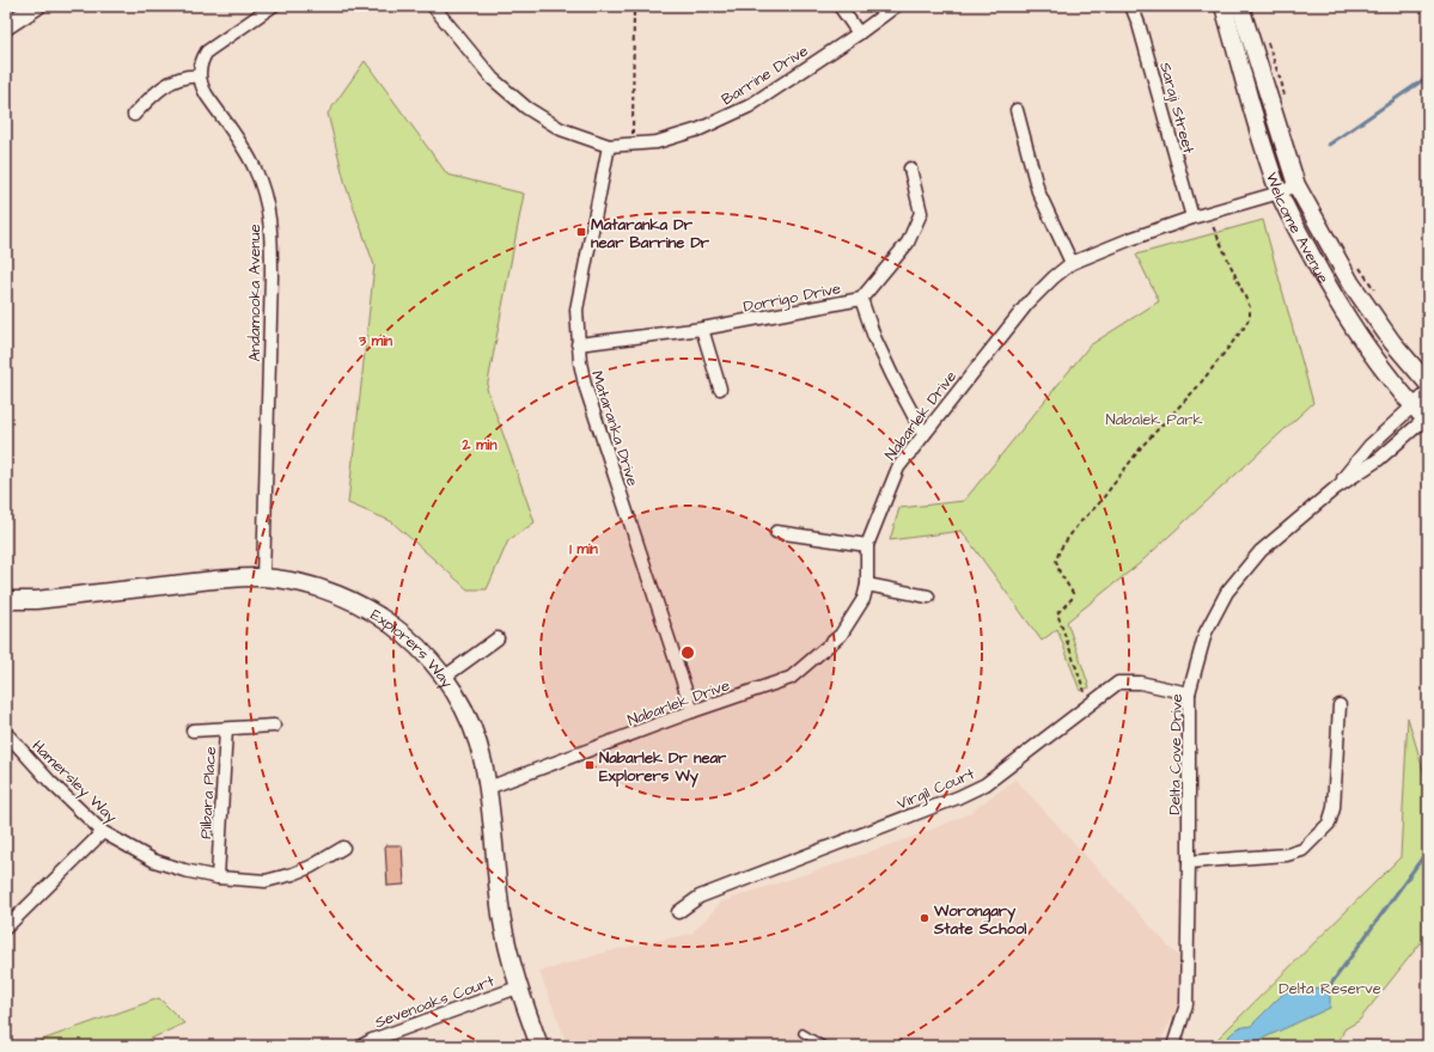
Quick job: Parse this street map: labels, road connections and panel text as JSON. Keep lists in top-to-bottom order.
{
  "streets": {
    "street": [
      "Barrine Drive",
      "Saraji Street",
      "Welcome Avenue",
      "Andamooka Avenue",
      "Dorrigo Drive",
      "Nabarlek Drive",
      "Mataranka Drive",
      "Explorers Way",
      "Delta Cove Drive",
      "Hamersley Way",
      "Virgil Court",
      "Pilbara Place",
      "Sevenoaks Court"
    ]
  },
  "crossings": [
    ["Barrine Drive", "Mataranka Drive"],
    ["Saraji Street", "Nabarlek Drive"],
    ["Welcome Avenue", "Nabarlek Drive"],
    ["Welcome Avenue", "Delta Cove Drive"],
    ["Andamooka Avenue", "Explorers Way"],
    ["Dorrigo Drive", "Mataranka Drive"],
    ["Nabarlek Drive", "Mataranka Drive"],
    ["Nabarlek Drive", "Explorers Way"],
    ["Explorers Way", "Sevenoaks Court"],
    ["Delta Cove Drive", "Virgil Court"],
    ["Hamersley Way", "Pilbara Place"]
  ],
  "parks": ["Nabalek Park", "Delta Reserve"],
  "places": {
    "transit": ["Mataranka Dr near Barrine Dr", "Nabarlek Dr near Explorers Wy"],
    "other": ["Worongary State School"]
  },
  "rings": ["3 min", "2 min", "1 min"]
}
